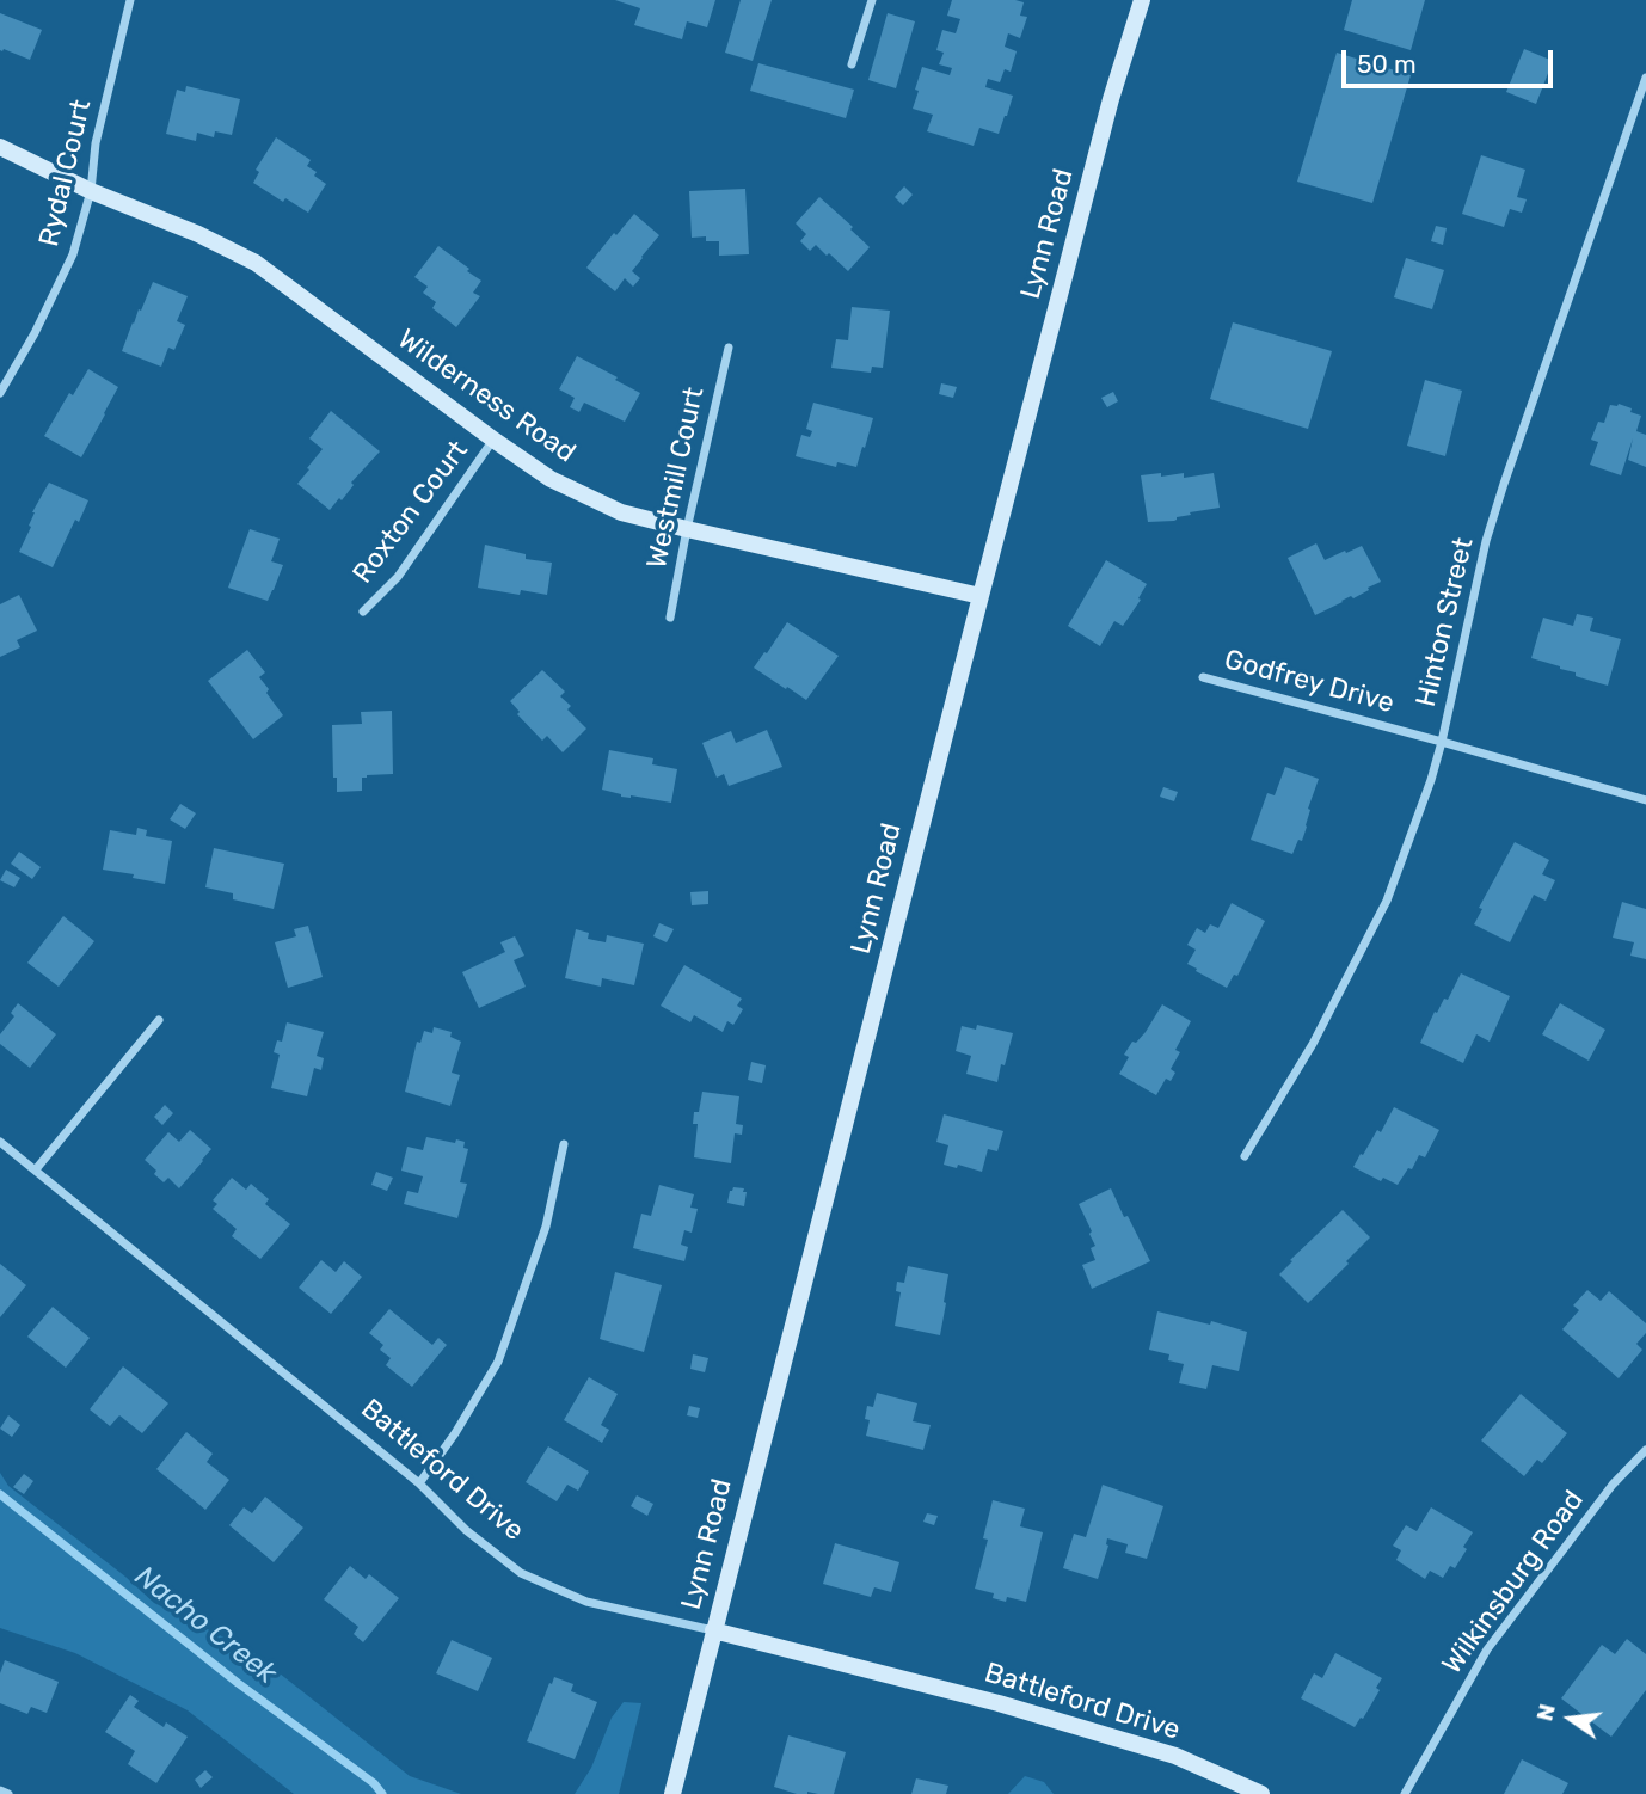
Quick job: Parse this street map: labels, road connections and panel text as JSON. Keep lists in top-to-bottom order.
{
  "streets": {
    "main road": ["Lynn Road", "Wilderness Road", "Battleford Drive"],
    "street": [
      "Rydal Court",
      "Westmill Court",
      "Roxton Court",
      "Hinton Street",
      "Godfrey Drive",
      "Wilkinsburg Road"
    ]
  },
  "crossings": [
    ["Rydal Court", "Wilderness Road"],
    ["Lynn Road", "Wilderness Road"],
    ["Lynn Road", "Battleford Drive"],
    ["Wilderness Road", "Westmill Court"],
    ["Wilderness Road", "Roxton Court"],
    ["Hinton Street", "Godfrey Drive"]
  ],
  "water": ["Nacho Creek"],
  "scale_bar": "50 m",
  "north": "left"
}
